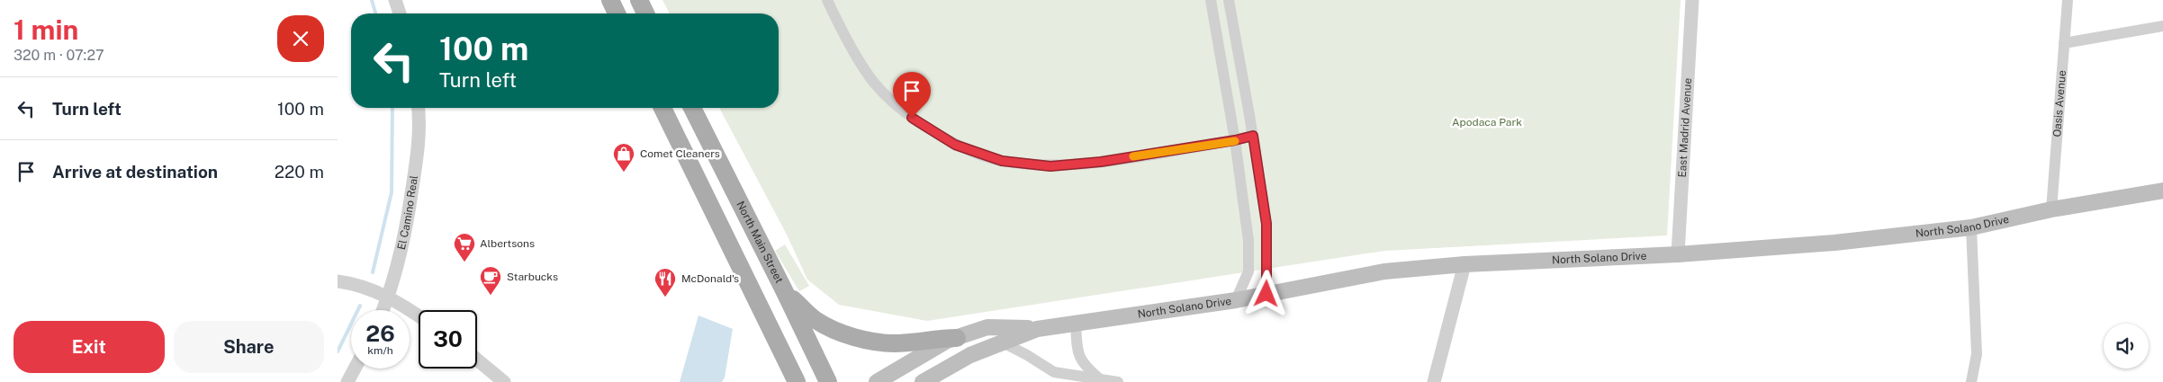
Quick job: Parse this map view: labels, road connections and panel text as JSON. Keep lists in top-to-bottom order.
{
  "streets": {
    "main road": ["North Solano Drive", "North Main Street"],
    "street": ["Oasis Avenue", "East Madrid Avenue", "El Camino Real"]
  },
  "crossings": [
    ["Oasis Avenue", "North Solano Drive"],
    ["East Madrid Avenue", "North Solano Drive"]
  ],
  "parks": ["Apodaca Park"],
  "places": {
    "shop": ["Comet Cleaners"],
    "supermarket": ["Albertsons"],
    "cafe": ["Starbucks"],
    "restaurant": ["McDonald's"]
  },
  "page": {
    "heading": ["1 min", "320 m · 07:27"],
    "turn": ["100 m", "Turn left"],
    "list": [
      {
        "name": "Turn left",
        "value": "100 m"
      },
      {
        "name": "Arrive at destination",
        "value": "220 m"
      }
    ],
    "speed": "26 km/h",
    "limit": "30",
    "buttons": ["Exit", "Share"]
  }
}
